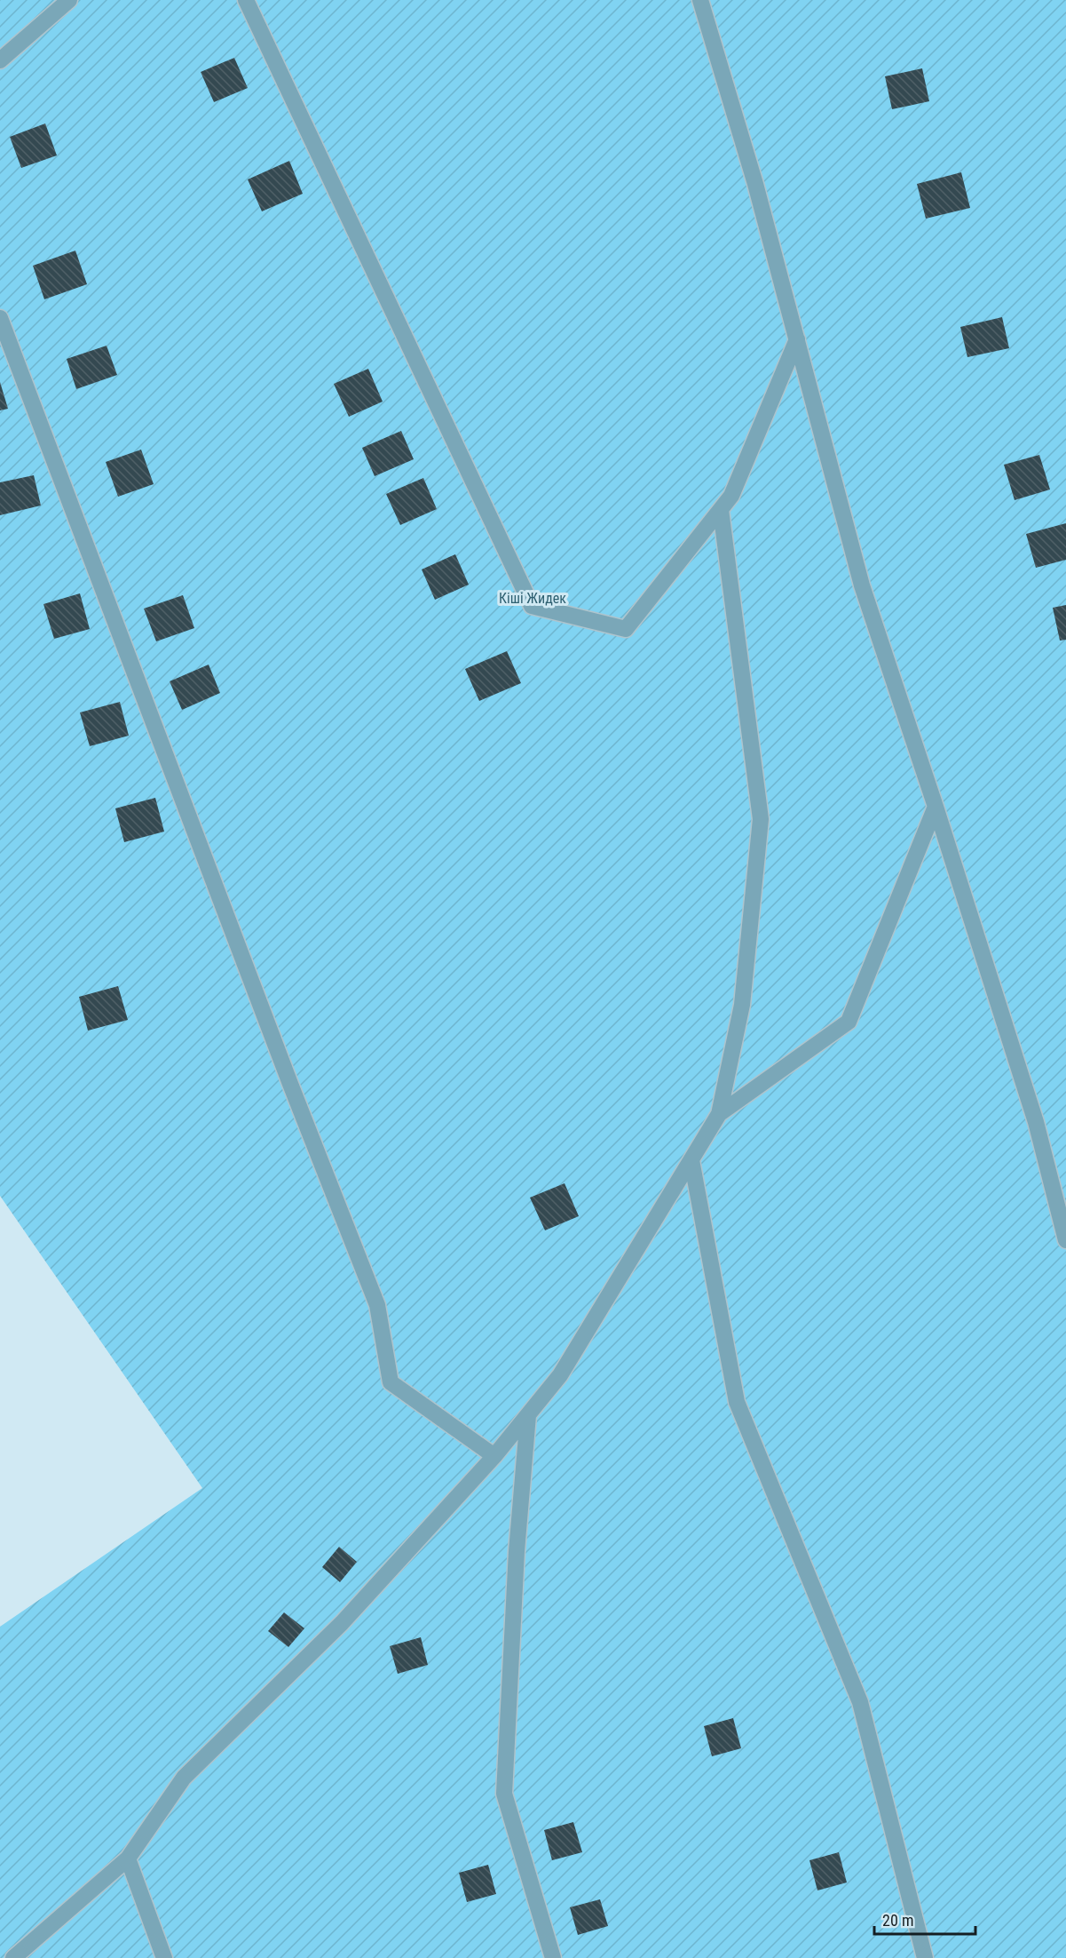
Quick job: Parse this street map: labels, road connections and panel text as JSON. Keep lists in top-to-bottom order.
{
  "parks": ["Кіші Жидек"],
  "scale_bar": "20 m"
}
